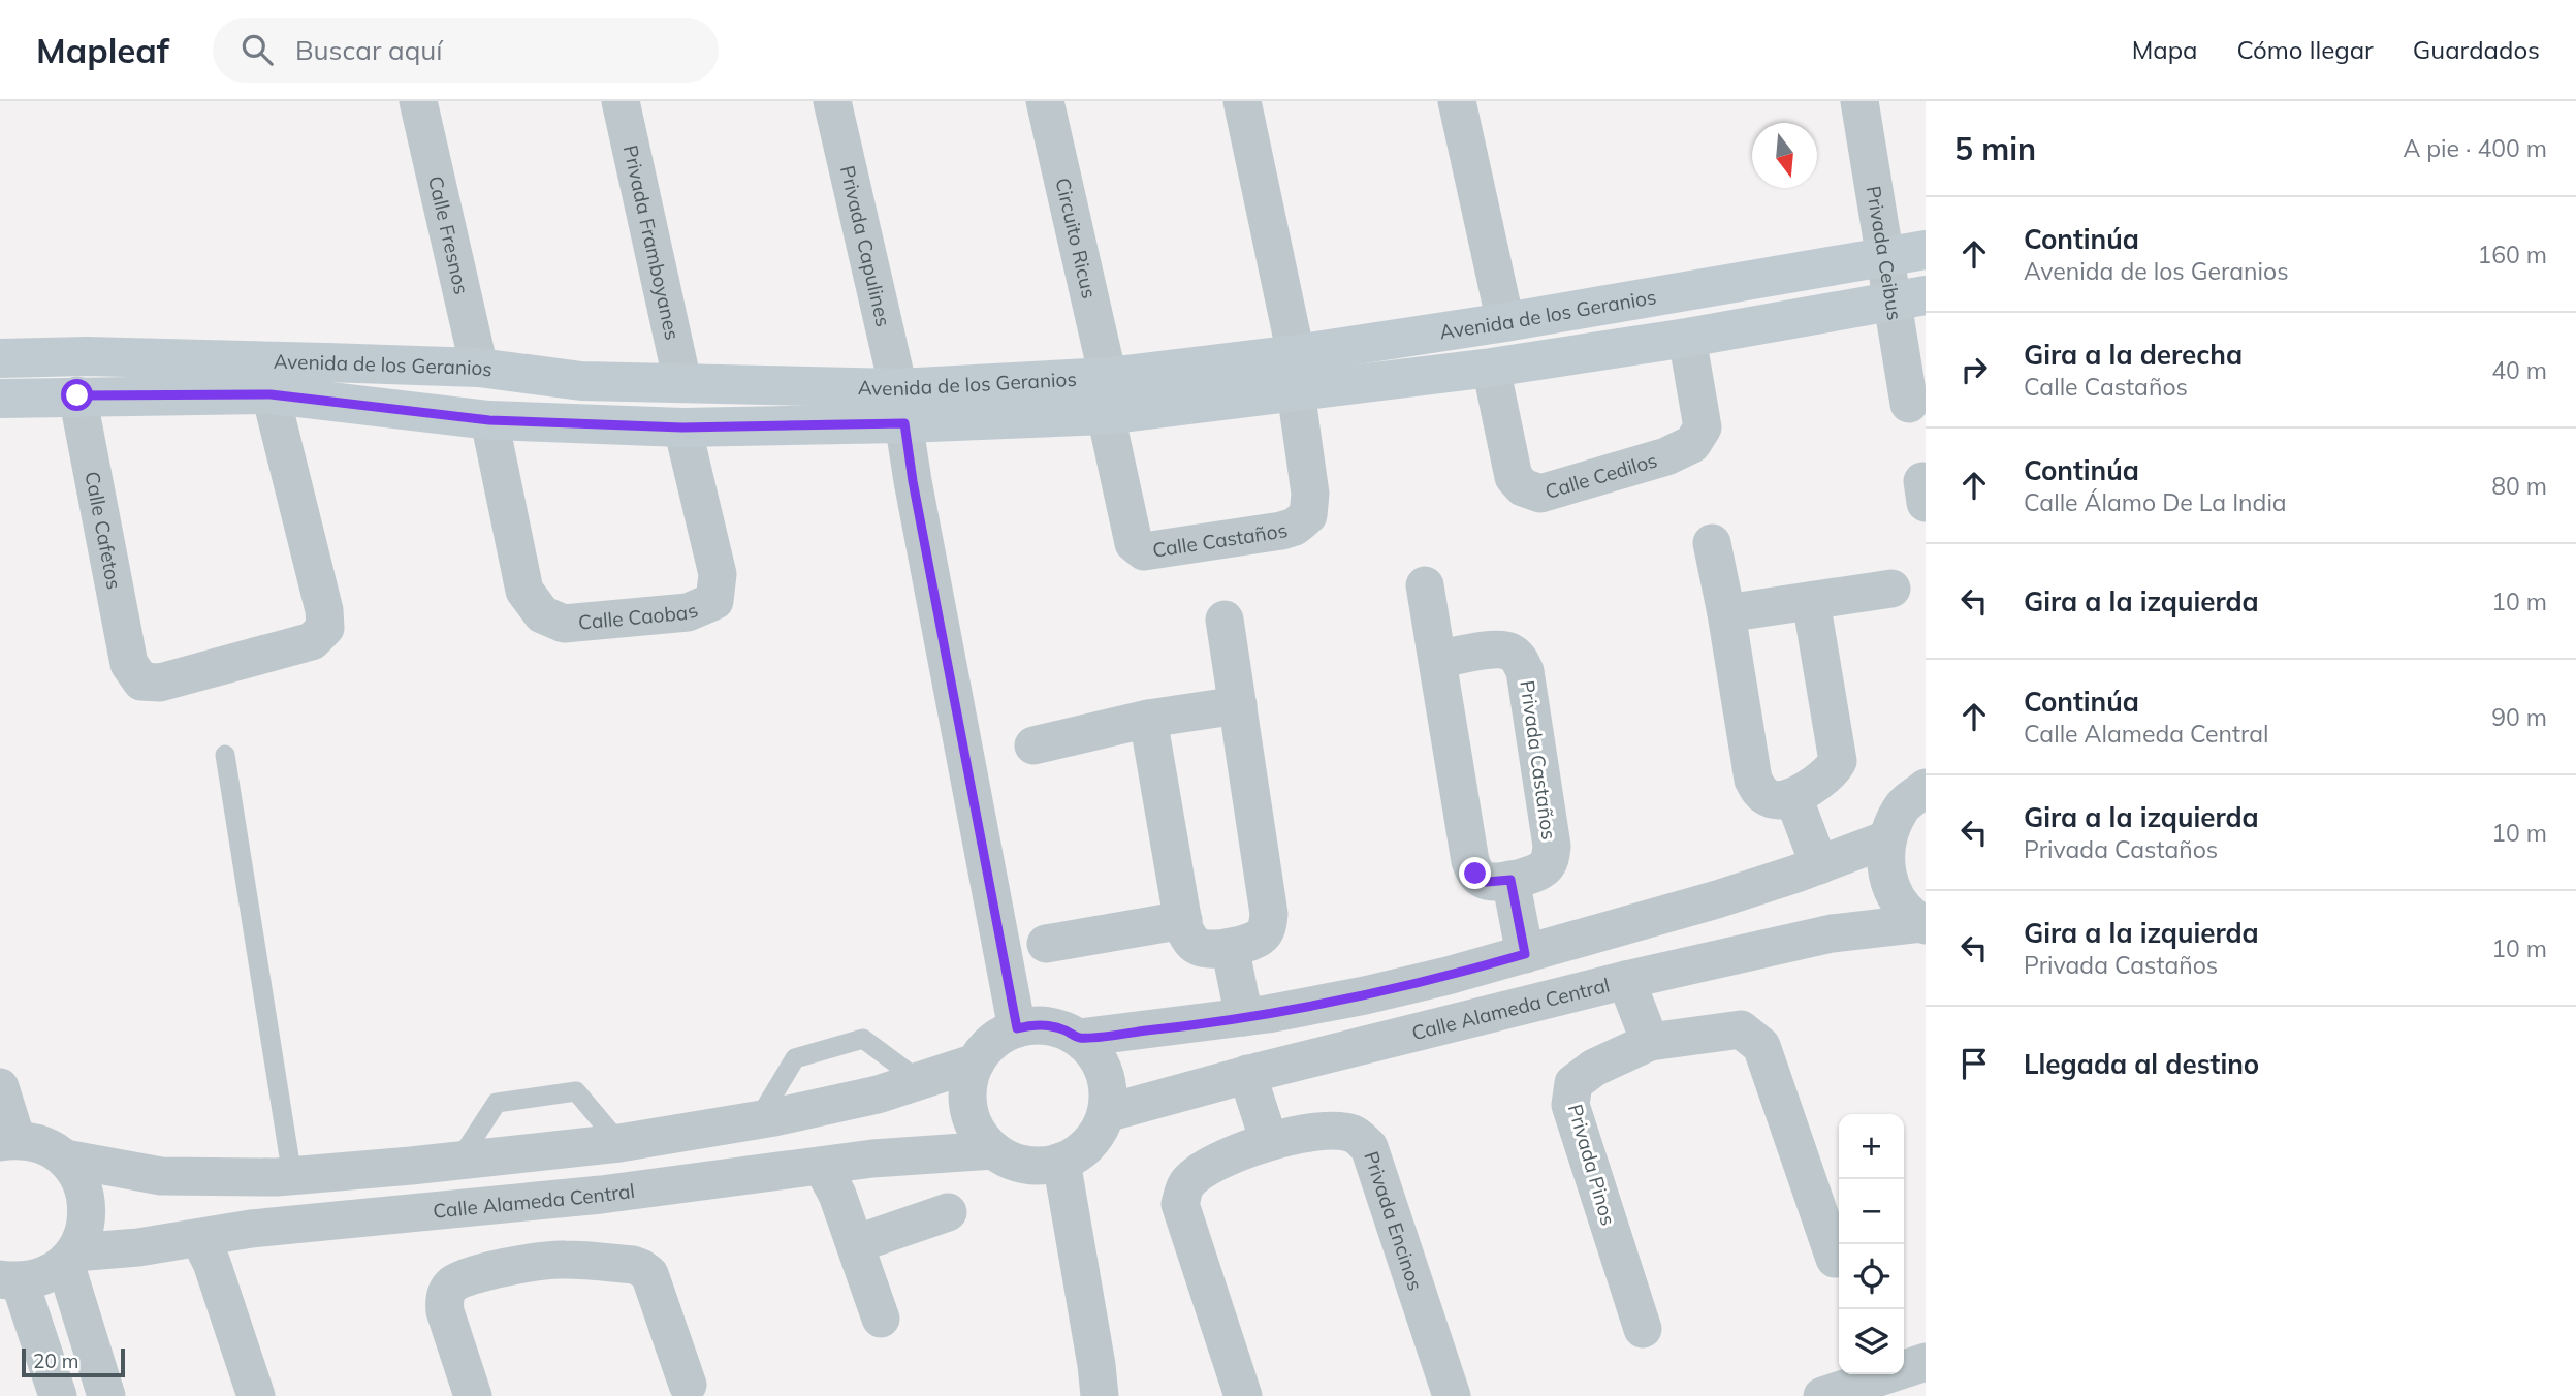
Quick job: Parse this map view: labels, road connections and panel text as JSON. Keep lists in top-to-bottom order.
{
  "streets": {
    "street": [
      "Calle Fresnos",
      "Circuito Ricus",
      "Privada Framboyanes",
      "Privada Capulines",
      "Privada Ceibus",
      "Avenida de los Geranios",
      "Calle Cedilos",
      "Calle Cafetos",
      "Calle Castaños",
      "Calle Caobas",
      "Privada Castaños",
      "Calle Alameda Central",
      "Privada Pinos",
      "Privada Encinos"
    ]
  },
  "crossings": [
    ["Calle Fresnos", "Avenida de los Geranios"],
    ["Circuito Ricus", "Avenida de los Geranios"],
    ["Circuito Ricus", "Calle Castaños"],
    ["Privada Framboyanes", "Avenida de los Geranios"],
    ["Privada Capulines", "Avenida de los Geranios"],
    ["Privada Ceibus", "Avenida de los Geranios"],
    ["Avenida de los Geranios", "Calle Cedilos"],
    ["Avenida de los Geranios", "Calle Cafetos"],
    ["Avenida de los Geranios", "Calle Castaños"],
    ["Avenida de los Geranios", "Calle Caobas"]
  ],
  "scale_bar": "20 m",
  "north": "bottom",
  "page": {
    "header": "Mapleaf",
    "search": "Buscar aquí",
    "nav": ["Mapa", "Cómo llegar", "Guardados"],
    "heading": ["5 min", "A pie · 400 m"],
    "list": [
      ["Continúa", "Avenida de los Geranios", "160 m"],
      ["Gira a la derecha", "Calle Castaños", "40 m"],
      ["Continúa", "Calle Álamo De La India", "80 m"],
      ["Gira a la izquierda", "10 m"],
      ["Continúa", "Calle Alameda Central", "90 m"],
      ["Gira a la izquierda", "Privada Castaños", "10 m"],
      ["Gira a la izquierda", "Privada Castaños", "10 m"],
      "Llegada al destino"
    ],
    "map_buttons": ["+", "−"],
    "scale": "20 m"
  }
}
